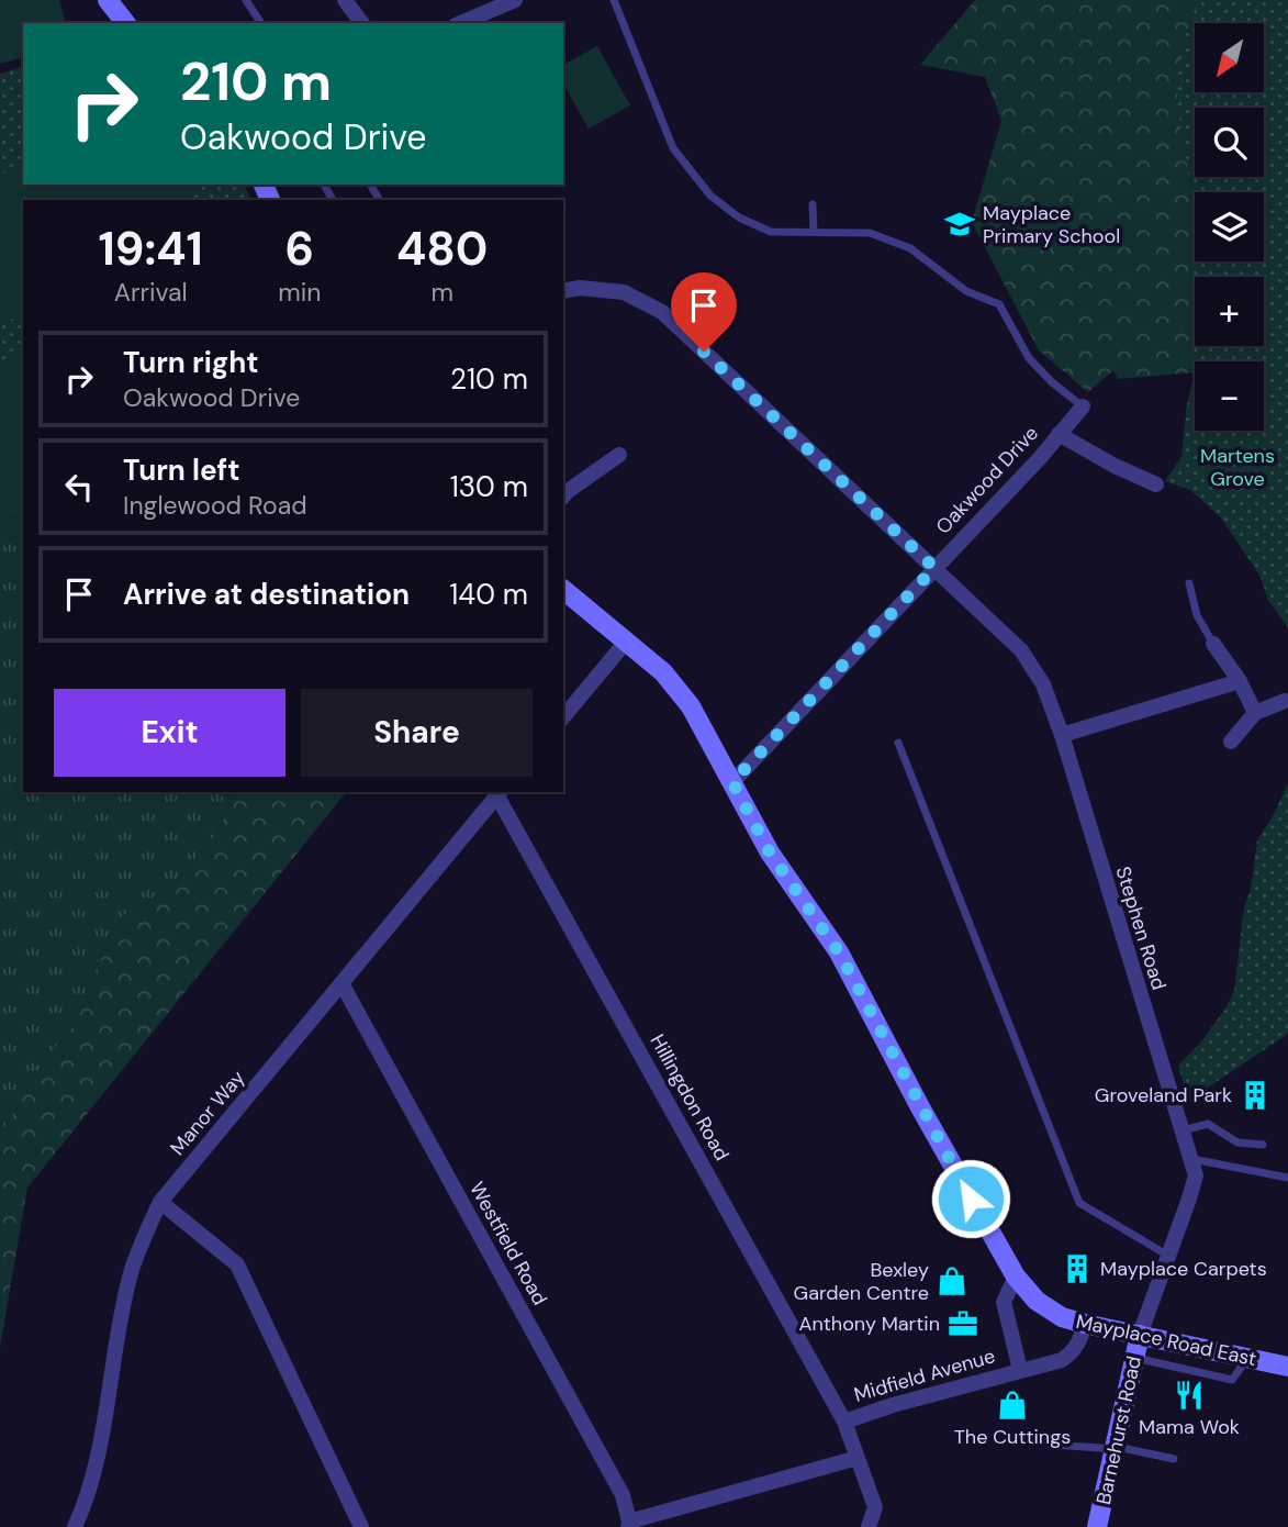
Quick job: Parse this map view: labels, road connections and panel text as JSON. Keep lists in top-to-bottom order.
{
  "streets": {
    "street": [
      "Oakwood Drive",
      "Stephen Road",
      "Hillingdon Road",
      "Manor Way",
      "Westfield Road",
      "Mayplace Road East",
      "Midfield Avenue",
      "Barnehurst Road"
    ]
  },
  "crossings": [
    ["Oakwood Drive", "Stephen Road"],
    ["Oakwood Drive", "Mayplace Road East"],
    ["Stephen Road", "Mayplace Road East"],
    ["Stephen Road", "Barnehurst Road"],
    ["Hillingdon Road", "Manor Way"],
    ["Hillingdon Road", "Midfield Avenue"],
    ["Manor Way", "Westfield Road"],
    ["Mayplace Road East", "Midfield Avenue"],
    ["Mayplace Road East", "Barnehurst Road"]
  ],
  "parks": ["Martens Grove"],
  "places": {
    "school or university": ["Mayplace Primary School"],
    "building": ["Groveland Park", "Mayplace Carpets"],
    "shop": ["Bexley Garden Centre", "The Cuttings"],
    "office": ["Anthony Martin"],
    "restaurant": ["Mama Wok"]
  },
  "north": "bottom left",
  "page": {
    "map_buttons": ["+", "−"],
    "turn": ["210 m", "Oakwood Drive"],
    "eta": [
      "19:41",
      "Arrival",
      "6",
      "min",
      "480",
      "m"
    ],
    "list": [
      {
        "name": "Turn right",
        "note": "Oakwood Drive",
        "value": "210 m"
      },
      {
        "name": "Turn left",
        "note": "Inglewood Road",
        "value": "130 m"
      },
      {
        "name": "Arrive at destination",
        "value": "140 m"
      }
    ],
    "buttons": ["Exit", "Share"]
  }
}
